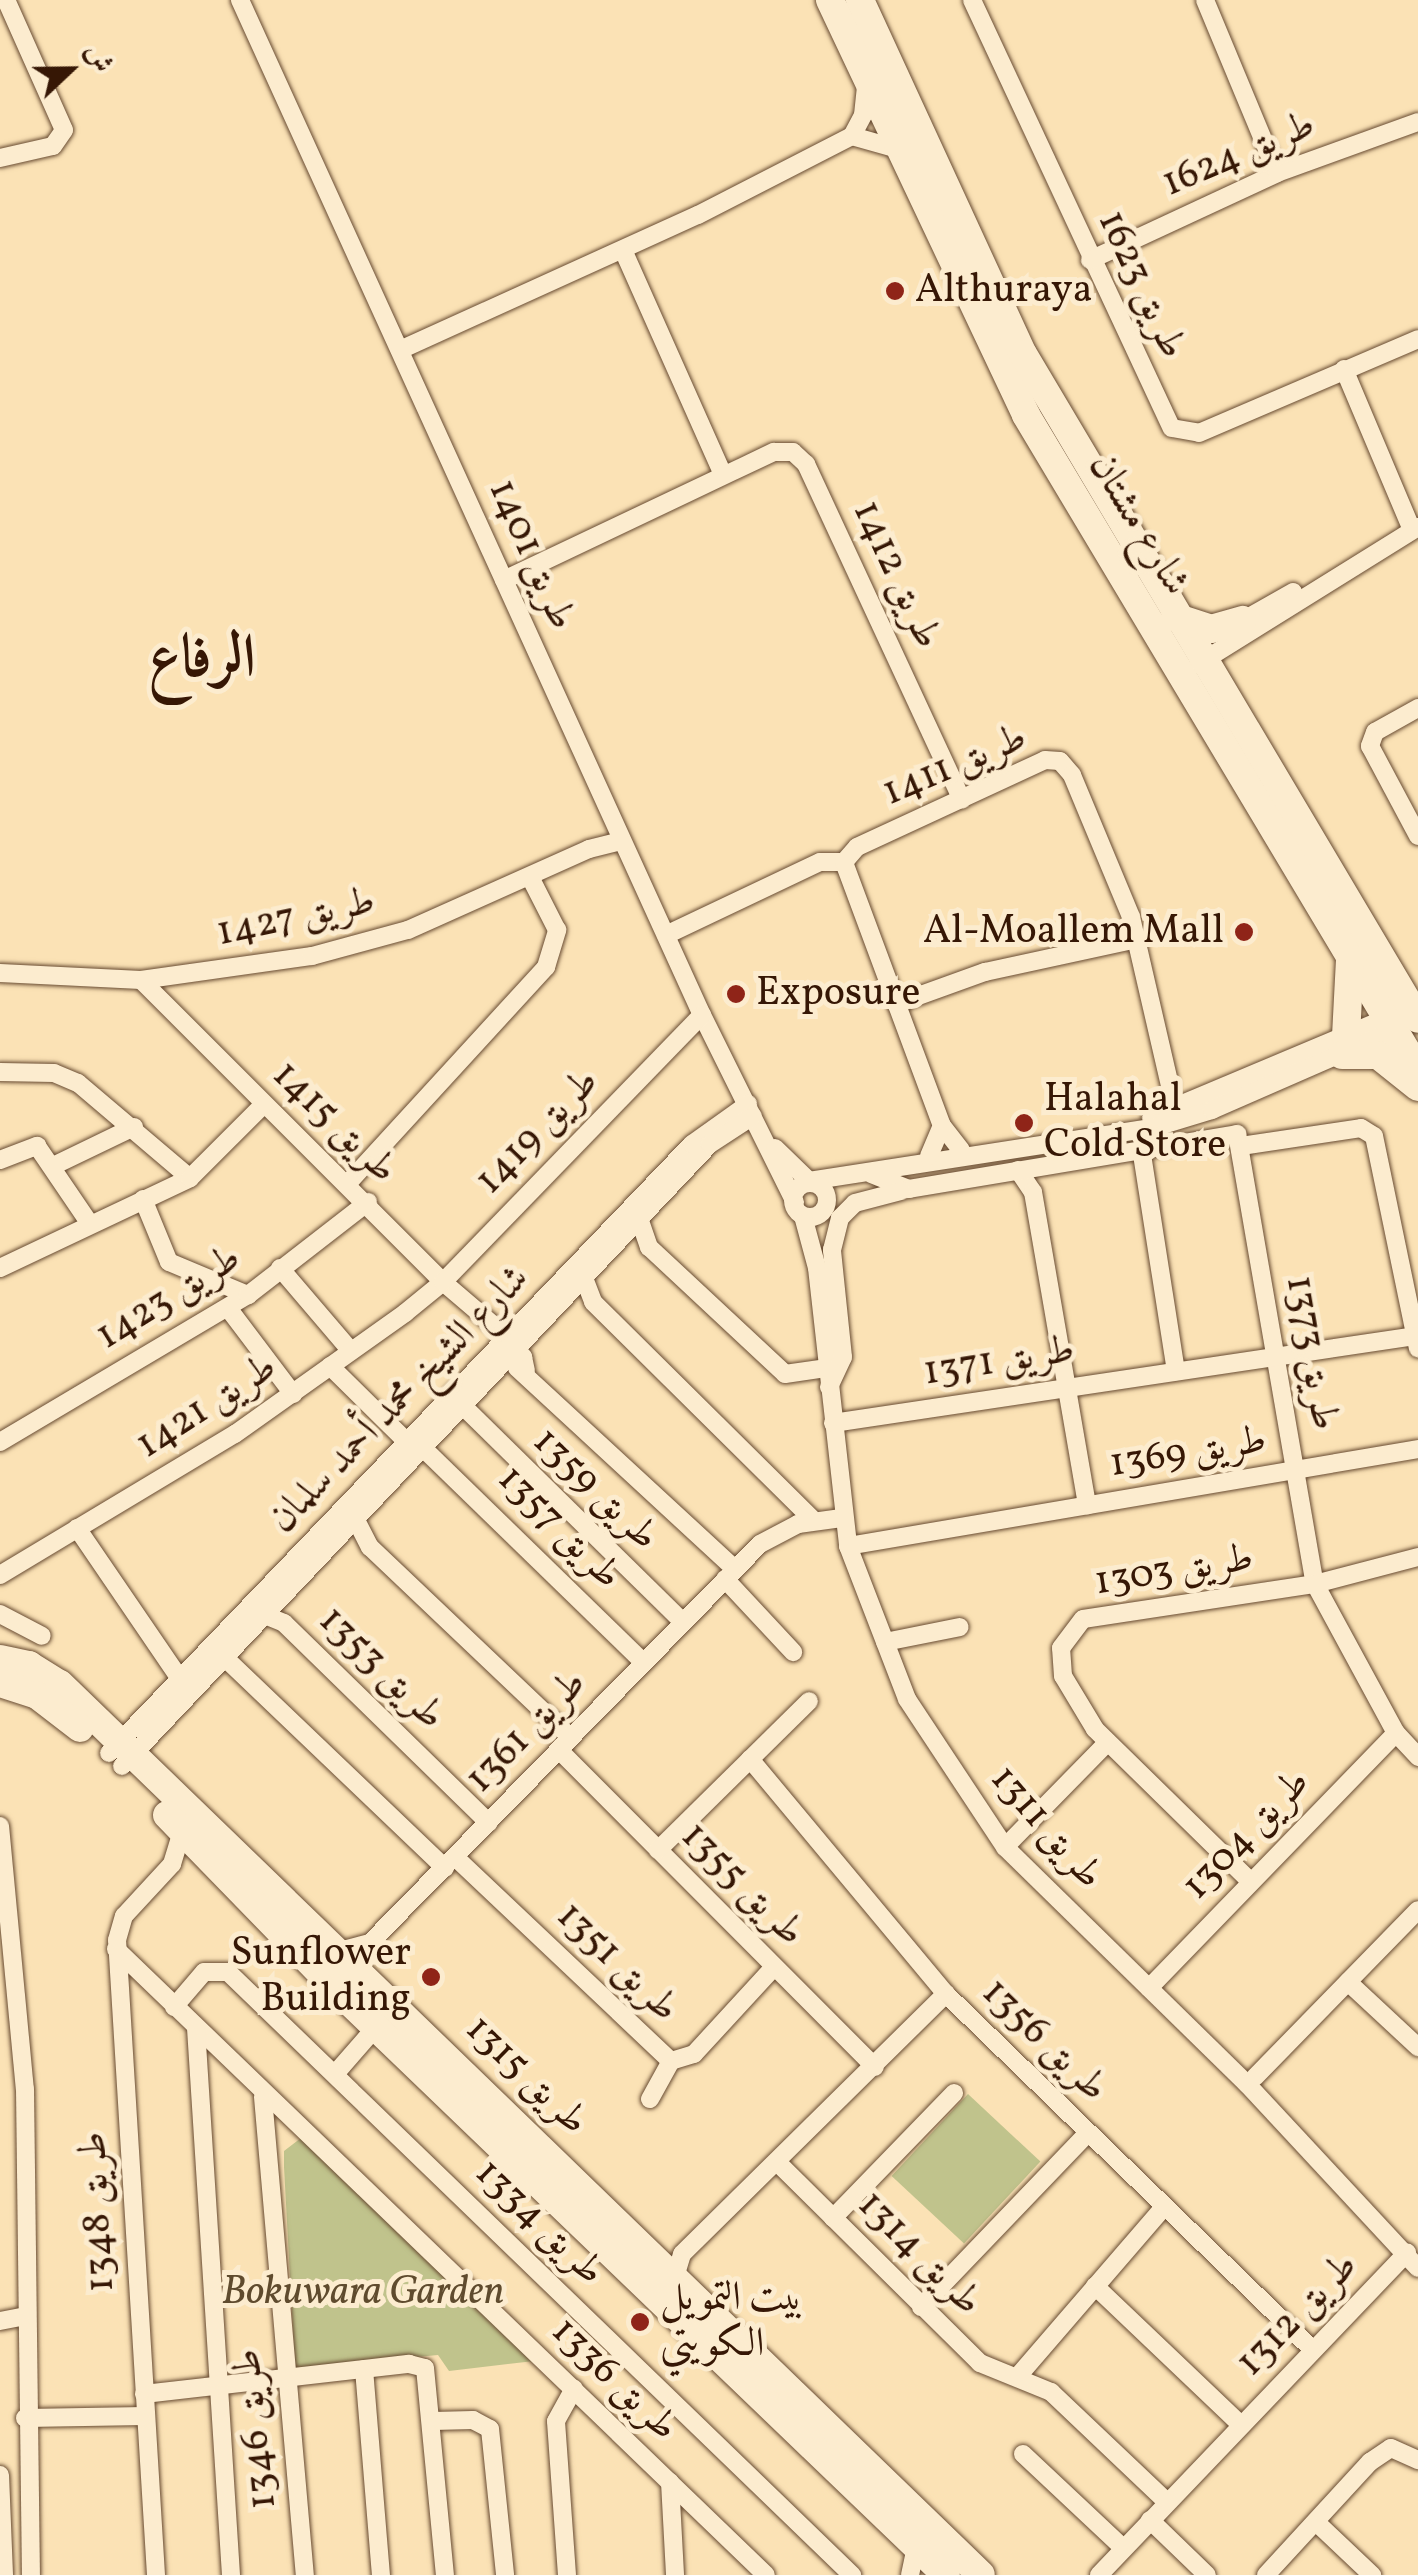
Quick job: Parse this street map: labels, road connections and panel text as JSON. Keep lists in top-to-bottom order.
{
  "streets": {
    "street": [
      "طريق 1624",
      "طريق 1623",
      "شارع مشتان",
      "طريق 1401",
      "طريق 1412",
      "طريق 1411",
      "طريق 1427",
      "طريق 1415",
      "طريق 1419",
      "طريق 1423",
      "طريق 1373",
      "طريق 1371",
      "شارع الشيخ محمد أحمد سلمان",
      "طريق 1421",
      "طريق 1369",
      "طريق 1359",
      "طريق 1357",
      "طريق 1303",
      "طريق 1353",
      "طريق 1361",
      "طريق 1311",
      "طريق 1304",
      "طريق 1355",
      "طريق 1351",
      "طريق 1356",
      "طريق 1315",
      "طريق 1348",
      "طريق 1334",
      "طريق 1314",
      "طريق 1312",
      "طريق 1336",
      "طريق 1346"
    ]
  },
  "crossings": [
    ["طريق 1624", "طريق 1623"],
    ["طريق 1401", "طريق 1412"],
    ["طريق 1401", "طريق 1427"],
    ["طريق 1401", "طريق 1419"],
    ["طريق 1401", "شارع الشيخ محمد أحمد سلمان"],
    ["طريق 1401", "طريق 1311"],
    ["طريق 1412", "طريق 1411"],
    ["طريق 1427", "طريق 1415"],
    ["طريق 1415", "طريق 1419"],
    ["طريق 1415", "طريق 1423"],
    ["طريق 1415", "شارع الشيخ محمد أحمد سلمان"],
    ["طريق 1415", "طريق 1421"],
    ["طريق 1419", "طريق 1421"],
    ["طريق 1373", "طريق 1371"],
    ["طريق 1373", "طريق 1369"],
    ["طريق 1373", "طريق 1303"],
    ["طريق 1371", "طريق 1369"],
    ["طريق 1371", "طريق 1311"],
    ["شارع الشيخ محمد أحمد سلمان", "طريق 1359"],
    ["شارع الشيخ محمد أحمد سلمان", "طريق 1357"],
    ["شارع الشيخ محمد أحمد سلمان", "طريق 1353"],
    ["شارع الشيخ محمد أحمد سلمان", "طريق 1355"],
    ["شارع الشيخ محمد أحمد سلمان", "طريق 1351"],
    ["شارع الشيخ محمد أحمد سلمان", "طريق 1315"],
    ["طريق 1421", "طريق 1357"],
    ["طريق 1369", "طريق 1311"],
    ["طريق 1359", "طريق 1361"],
    ["طريق 1357", "طريق 1361"],
    ["طريق 1303", "طريق 1304"],
    ["طريق 1353", "طريق 1361"],
    ["طريق 1361", "طريق 1311"],
    ["طريق 1361", "طريق 1355"],
    ["طريق 1361", "طريق 1351"],
    ["طريق 1311", "طريق 1304"],
    ["طريق 1311", "طريق 1312"],
    ["طريق 1355", "طريق 1351"],
    ["طريق 1356", "طريق 1312"],
    ["طريق 1315", "طريق 1348"],
    ["طريق 1348", "طريق 1336"],
    ["طريق 1334", "طريق 1336"],
    ["طريق 1314", "طريق 1312"],
    ["طريق 1336", "طريق 1346"]
  ],
  "districts": ["الرفاع"],
  "parks": ["Bokuwara Garden"],
  "places": [
    "Althuraya",
    "Al-Moallem Mall",
    "Exposure",
    "Halahal Cold Store",
    "Sunflower Building",
    "بيت التمويل الكويتي"
  ],
  "north": "right"
}
